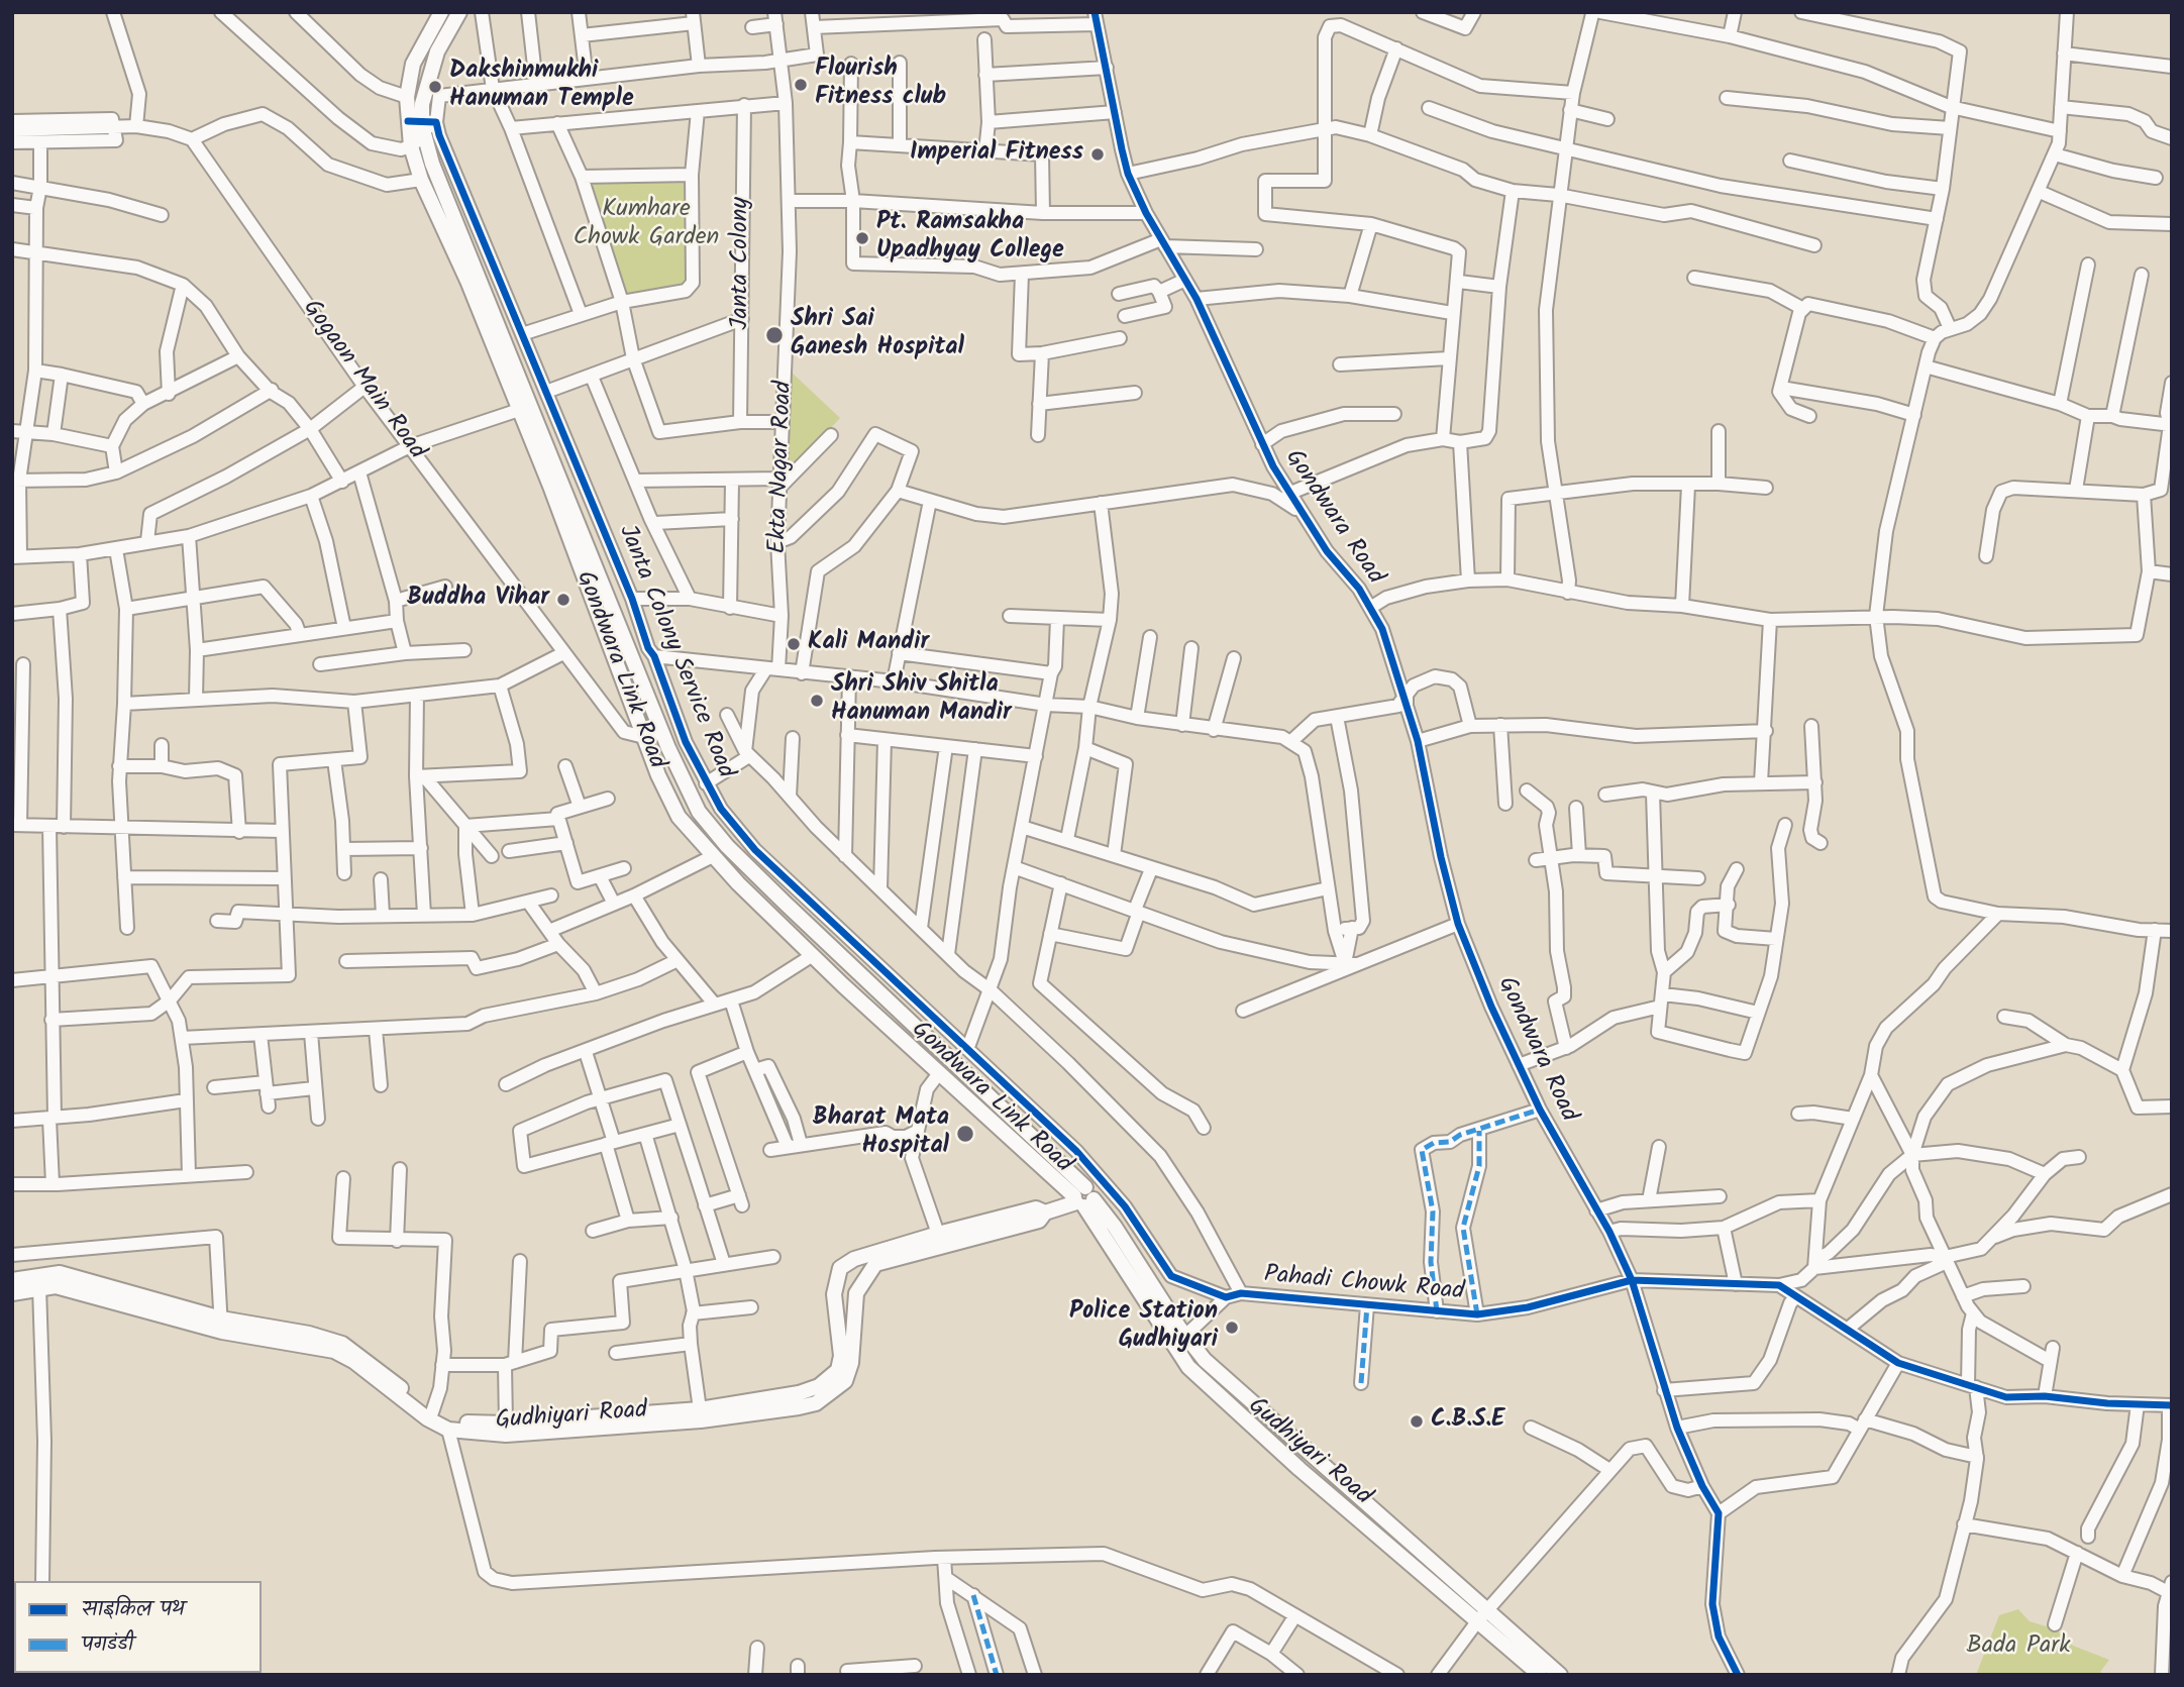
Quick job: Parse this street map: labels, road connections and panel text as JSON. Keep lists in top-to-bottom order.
{
  "streets": {
    "street": [
      "Janta Colony",
      "Gogaon Main Road",
      "Ekta Nagar Road",
      "Gondwara Road",
      "Janta Colony Service Road",
      "Gondwara Link Road",
      "Pahadi Chowk Road",
      "Gudhiyari Road"
    ]
  },
  "crossings": [
    ["Gogaon Main Road", "Gondwara Link Road"],
    ["Gondwara Road", "Pahadi Chowk Road"],
    ["Janta Colony Service Road", "Gondwara Link Road"],
    ["Janta Colony Service Road", "Gudhiyari Road"],
    ["Gondwara Link Road", "Gudhiyari Road"]
  ],
  "parks": ["Kumhare Chowk Garden", "Bada Park"],
  "places": [
    "Flourish Fitness club",
    "Dakshinmukhi Hanuman Temple",
    "Imperial Fitness",
    "Pt. Ramsakha Upadhyay College",
    "Shri Sai Ganesh Hospital",
    "Buddha Vihar",
    "Kali Mandir",
    "Shri Shiv Shitla Hanuman Mandir",
    "Bharat Mata Hospital",
    "Police Station Gudhiyari",
    "C.B.S.E"
  ],
  "legend": ["साइकिल पथ", "पगडंडी"]
}
